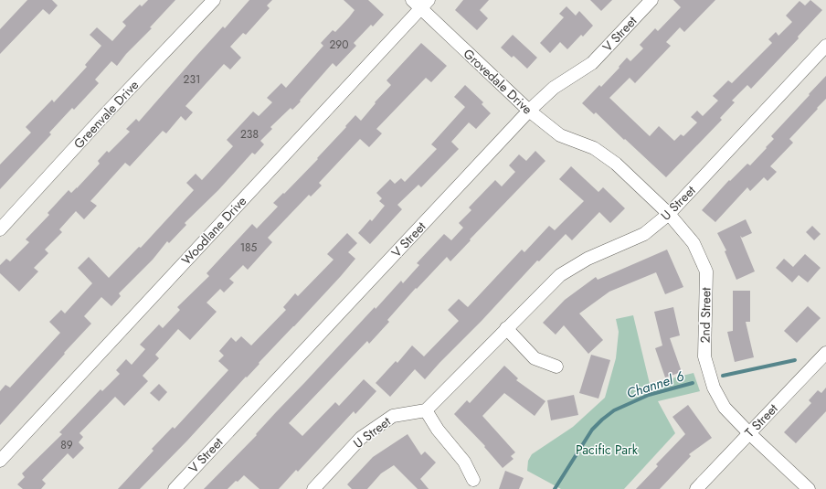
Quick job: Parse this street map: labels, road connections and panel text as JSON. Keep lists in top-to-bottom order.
{
  "streets": {
    "street": [
      "V Street",
      "Grovedale Drive",
      "Greenvale Drive",
      "U Street",
      "Woodlane Drive",
      "2nd Street",
      "T Street"
    ]
  },
  "crossings": [
    ["V Street", "Grovedale Drive"],
    ["Grovedale Drive", "Woodlane Drive"],
    ["Grovedale Drive", "2nd Street"],
    ["U Street", "2nd Street"],
    ["2nd Street", "T Street"]
  ],
  "water": ["Channel 6"],
  "parks": ["Pacific Park"],
  "house_numbers": [
    "290",
    "231",
    "238",
    "185",
    "89"
  ]
}
